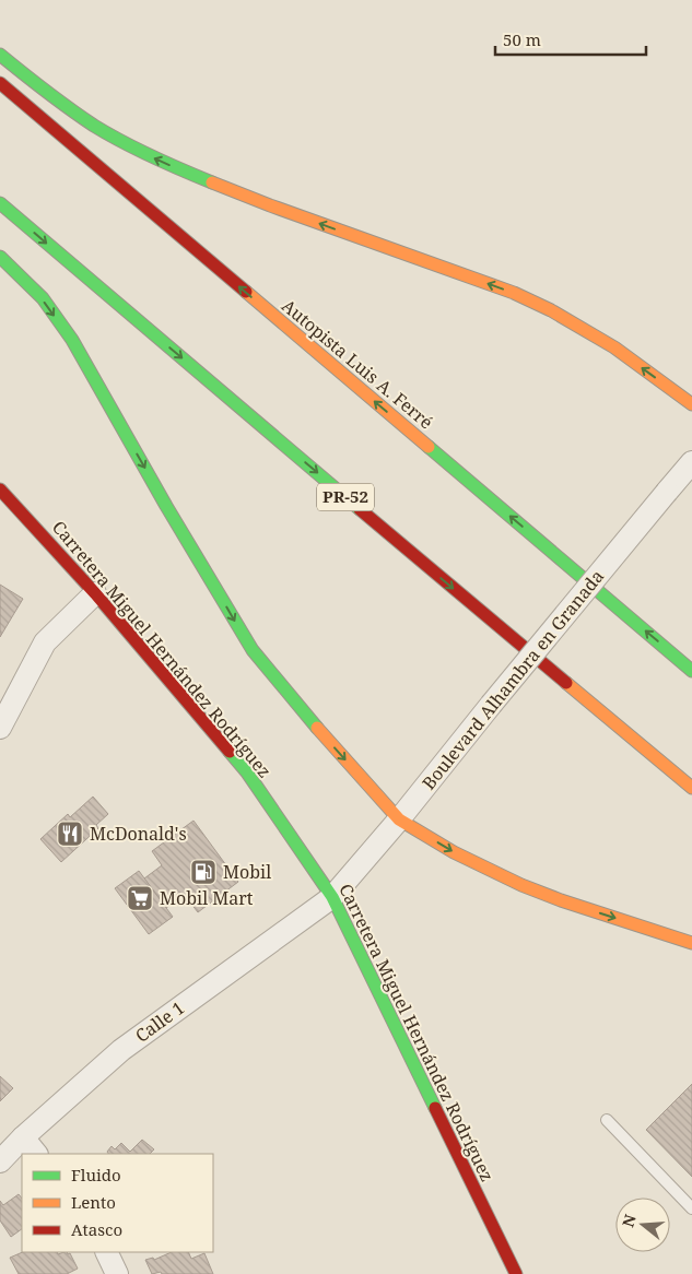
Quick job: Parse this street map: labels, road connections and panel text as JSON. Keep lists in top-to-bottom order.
{
  "streets": {
    "main road": ["Autopista Luis A. Ferré", "PR-52", "Carretera Miguel Hernández Rodríguez"],
    "street": ["Boulevard Alhambra en Granada", "Calle 1"]
  },
  "crossings": [
    ["Carretera Miguel Hernández Rodríguez", "Boulevard Alhambra en Granada"],
    ["Carretera Miguel Hernández Rodríguez", "Calle 1"],
    ["Boulevard Alhambra en Granada", "Calle 1"]
  ],
  "places": {
    "restaurant": ["McDonald's"],
    "fuel station": ["Mobil"],
    "supermarket": ["Mobil Mart"]
  },
  "legend": ["Fluido", "Lento", "Atasco"],
  "scale_bar": "50 m",
  "north": "left"
}
